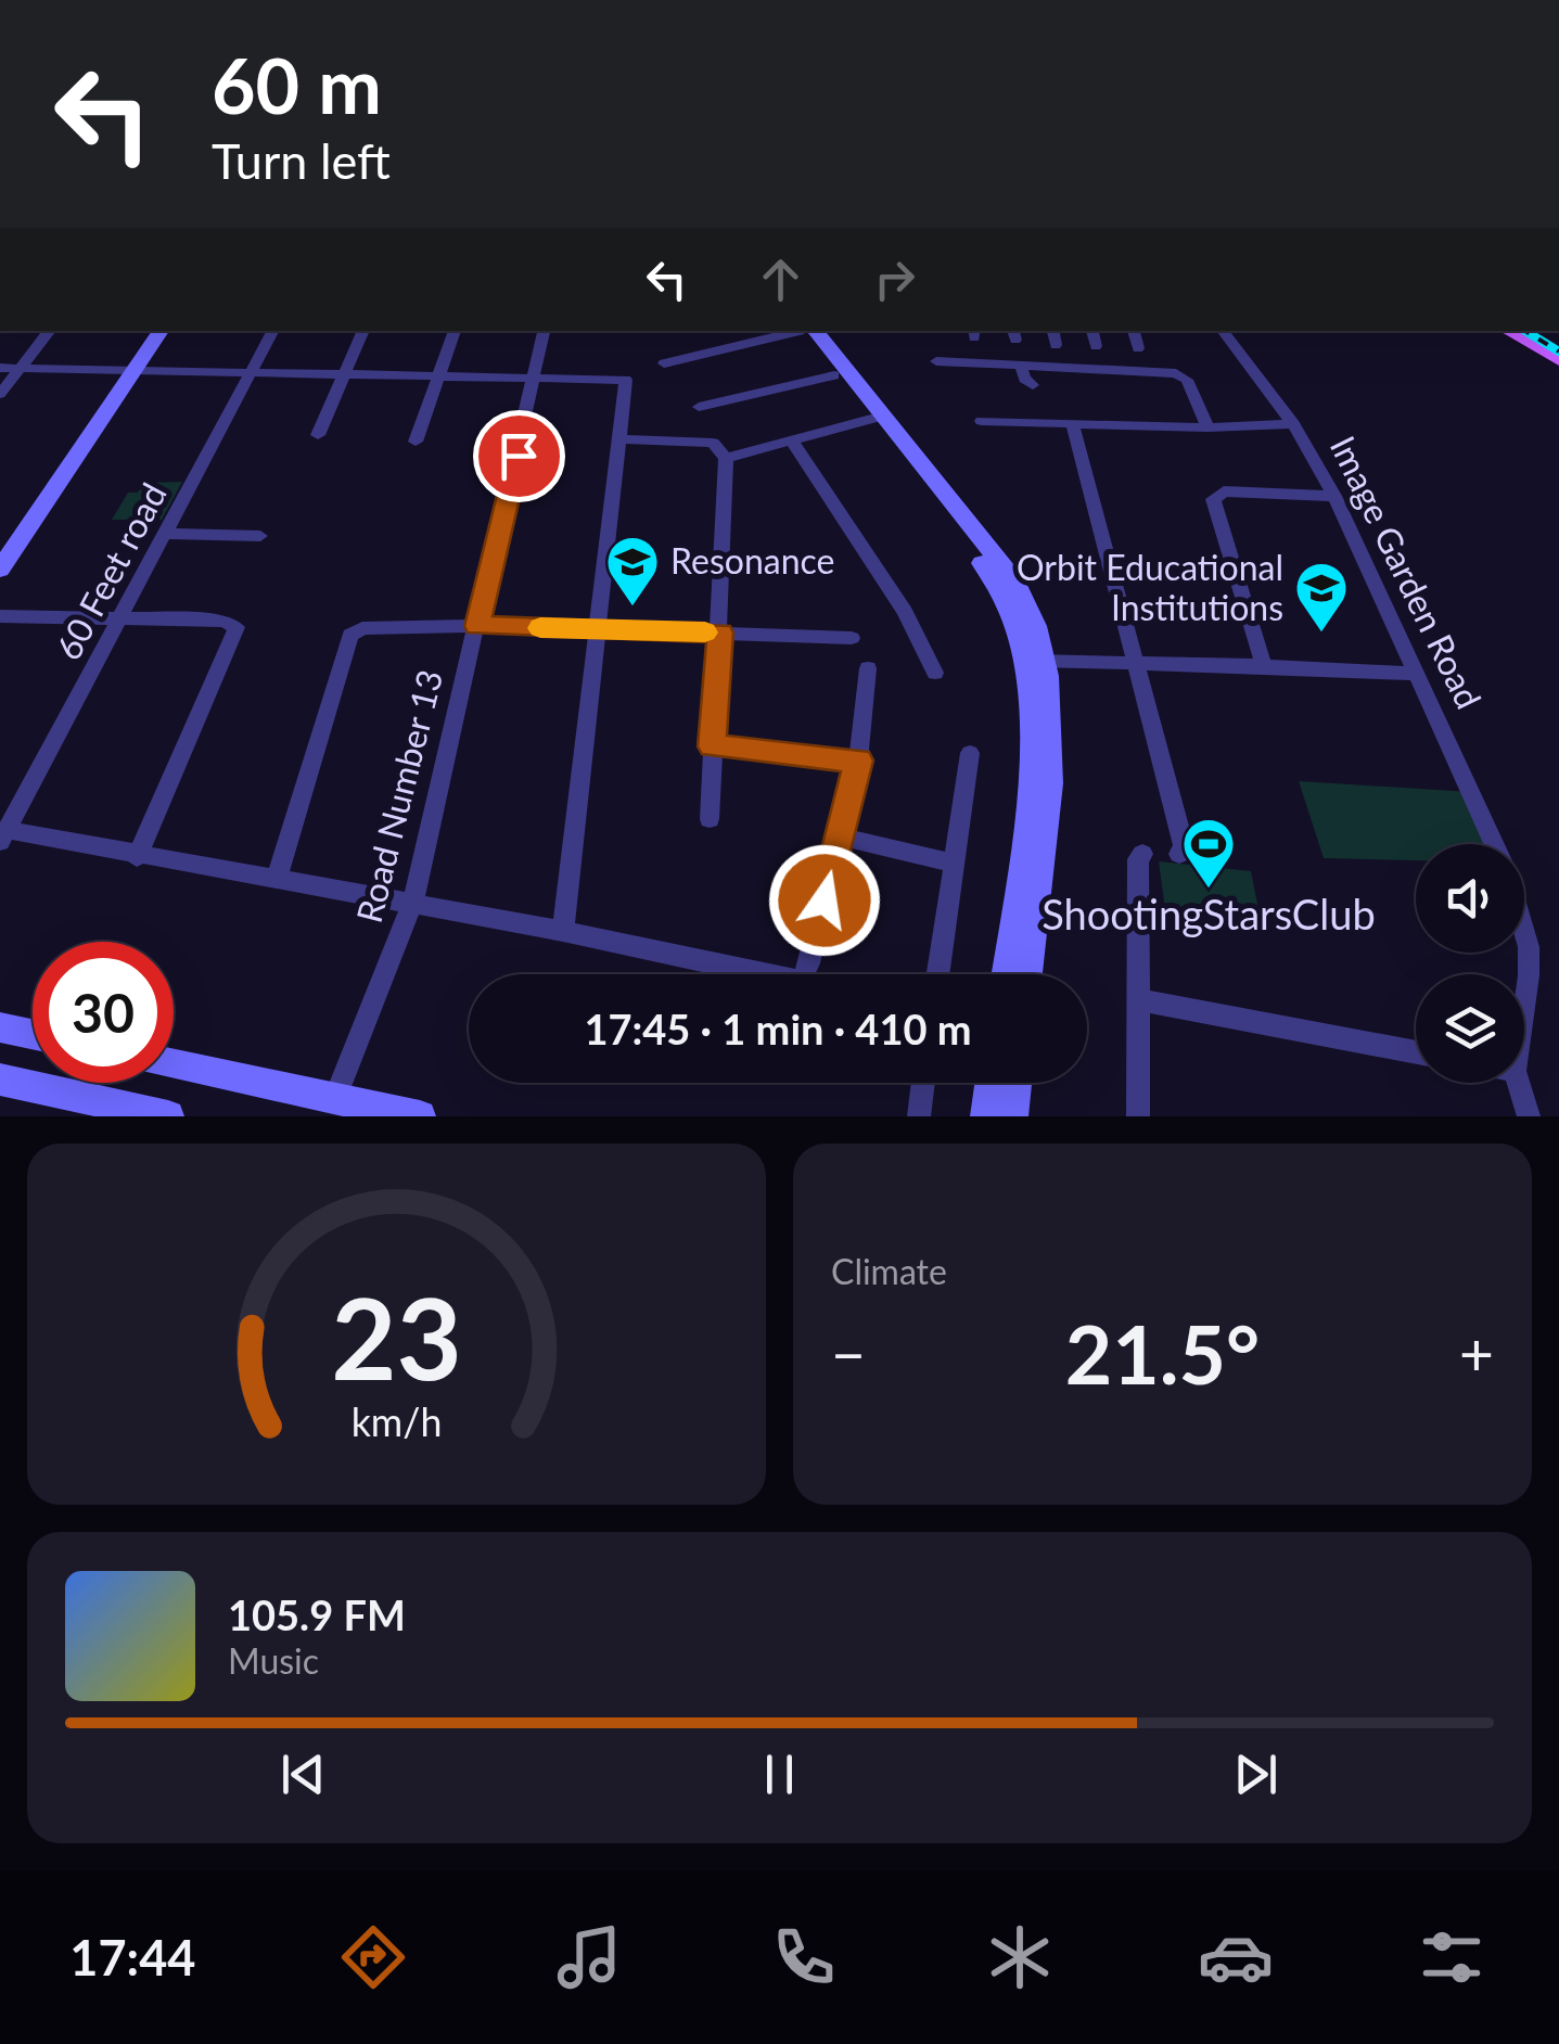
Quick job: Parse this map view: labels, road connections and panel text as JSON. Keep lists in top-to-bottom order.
{
  "streets": {
    "street": ["60 Feet road", "Image Garden Road", "Road Number 13"]
  },
  "places": {
    "school or university": ["Resonance", "Orbit Educational Institutions"],
    "sports": ["ShootingStarsClub"]
  },
  "page": {
    "turn": ["60 m", "Turn left"],
    "limit": "30",
    "trip": "17:45 · 1 min · 410 m",
    "tile": "Climate",
    "heat": ["−", "21.5°", "+"],
    "song": ["105.9 FM", "Music"],
    "tabs": "17:44",
    "gauge": ["23", "km/h"]
  }
}
